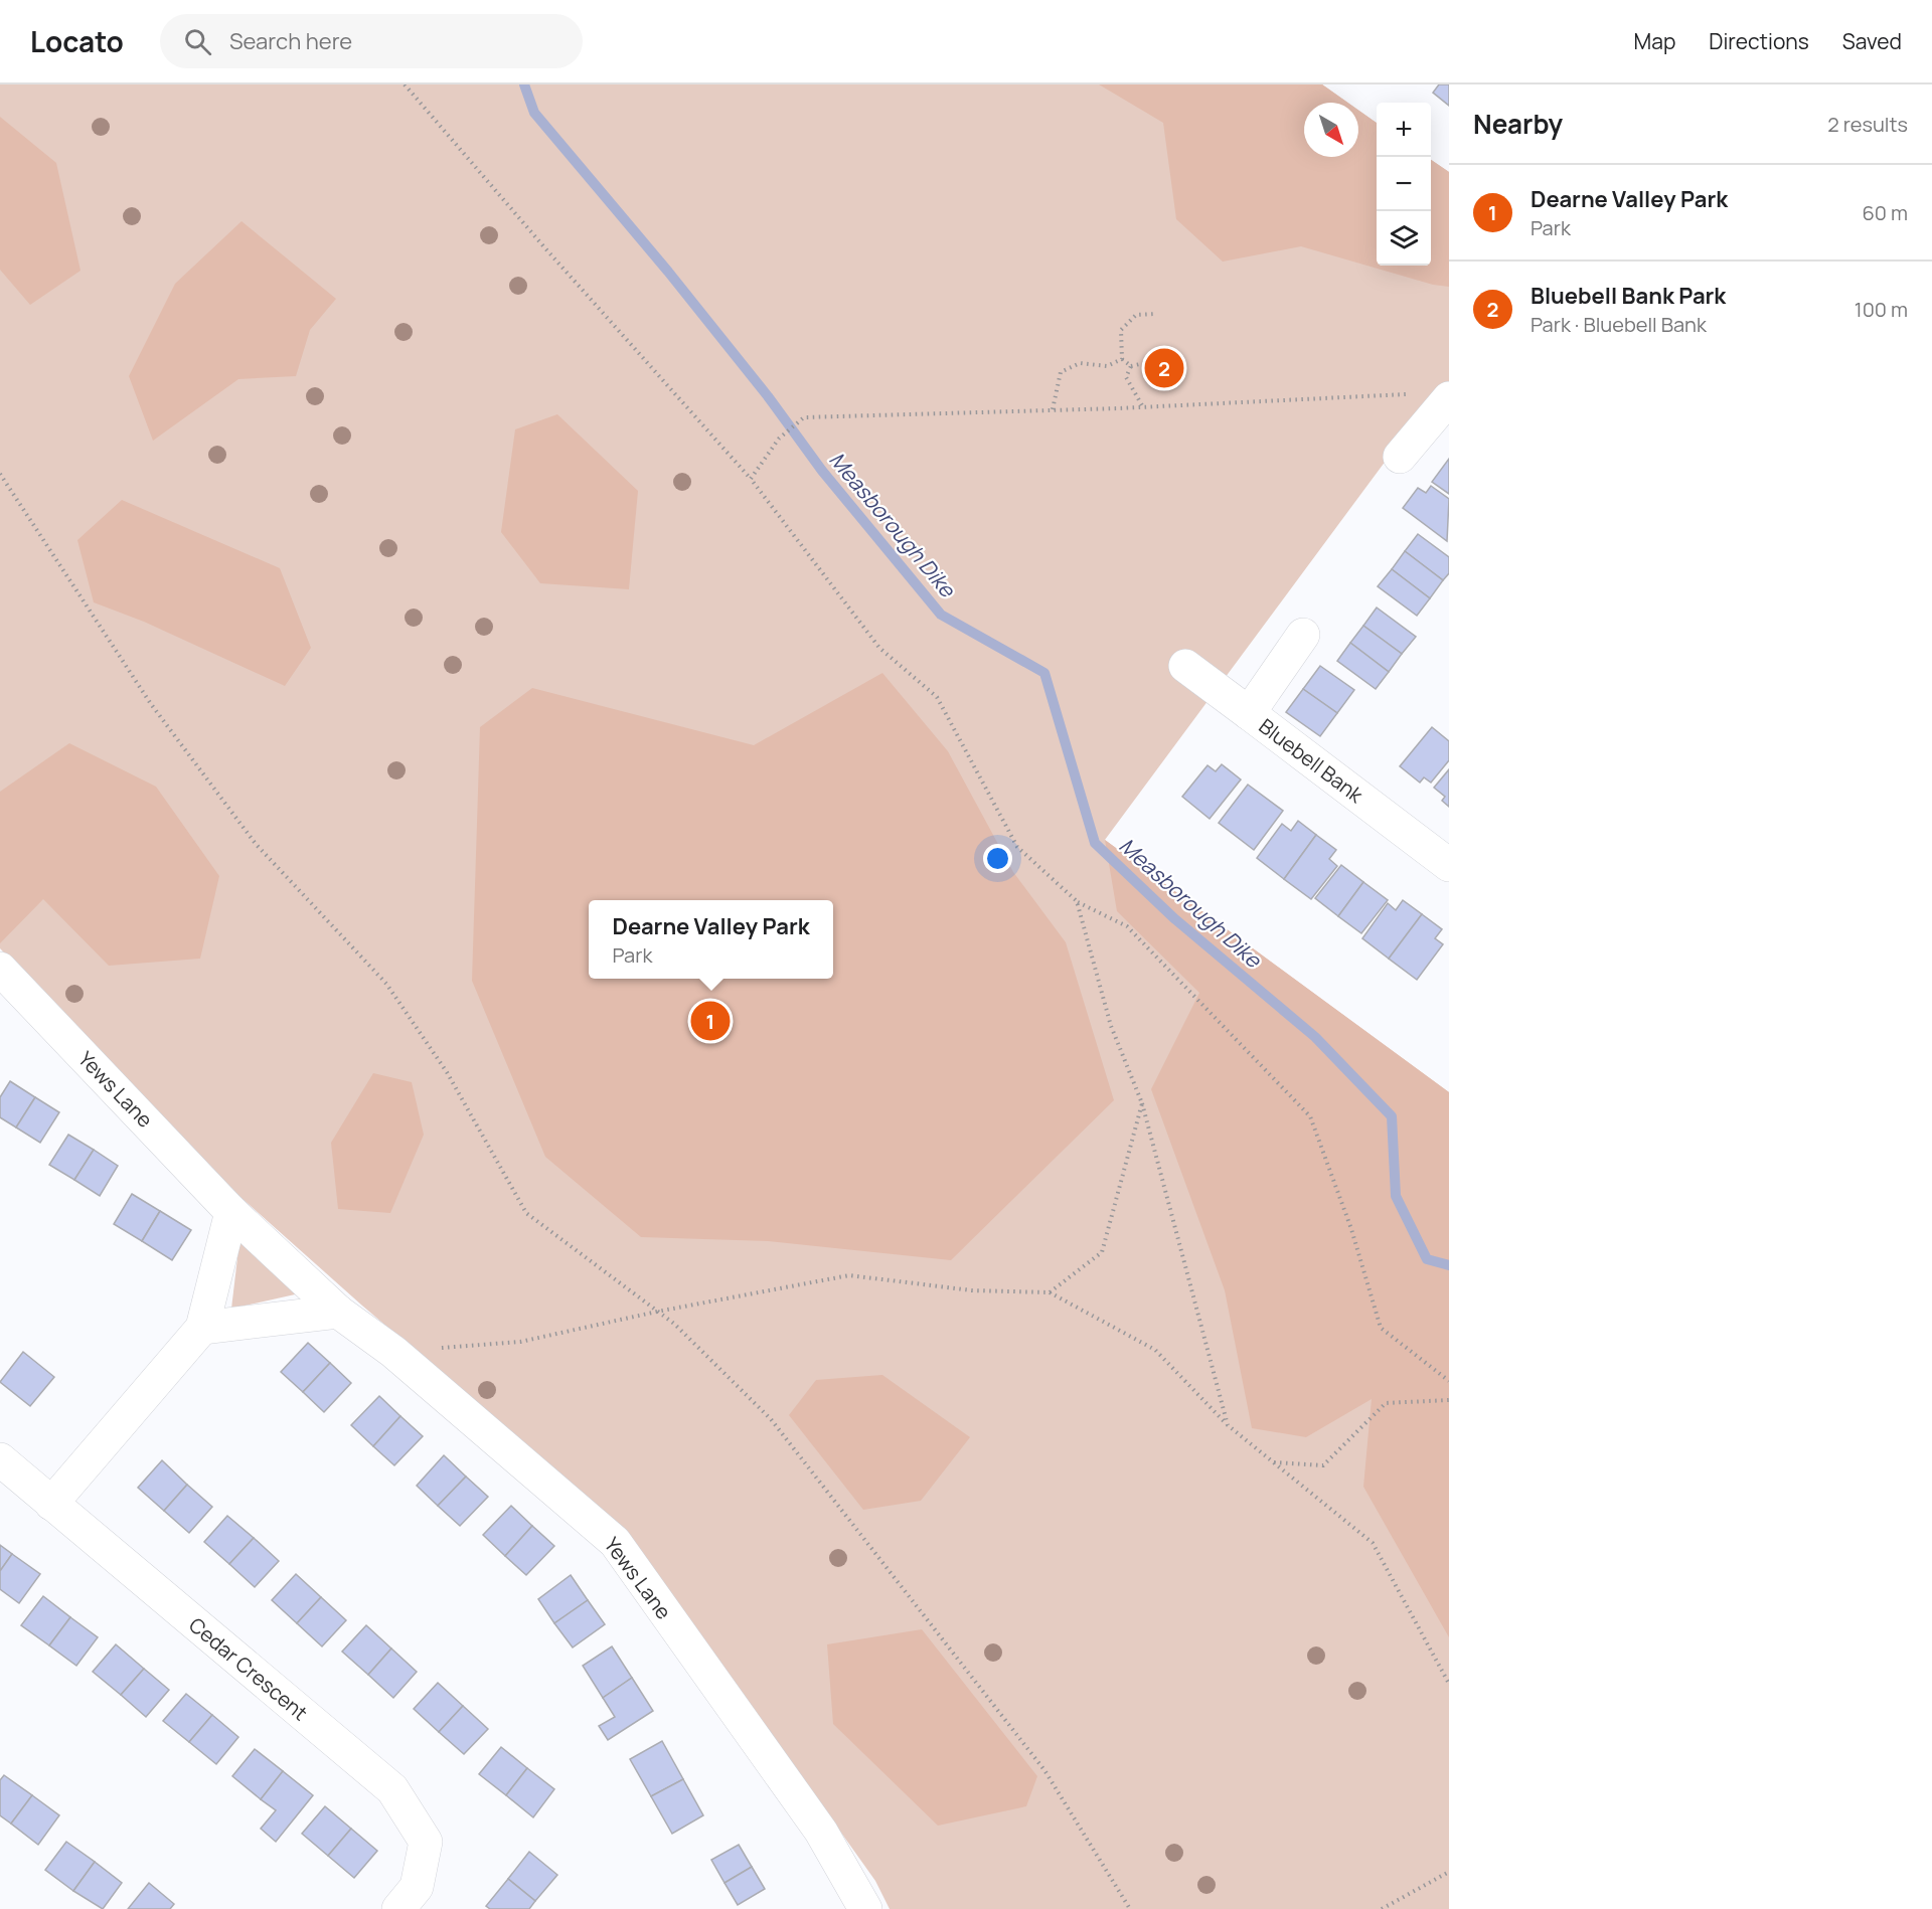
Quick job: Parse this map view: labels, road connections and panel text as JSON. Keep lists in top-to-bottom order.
{
  "streets": {
    "street": ["Bluebell Bank", "Yews Lane", "Cedar Crescent"]
  },
  "water": ["Measborough Dike"],
  "north": "bottom right",
  "page": {
    "header": "Locato",
    "search": "Search here",
    "nav": ["Map", "Directions", "Saved"],
    "heading": ["Nearby", "2 results"],
    "map_buttons": ["+", "−"],
    "list": [
      {
        "mark": "1",
        "name": "Dearne Valley Park",
        "note": "Park",
        "value": "60 m"
      },
      {
        "mark": "2",
        "name": "Bluebell Bank Park",
        "note": "Park · Bluebell Bank",
        "value": "100 m"
      }
    ],
    "pins": ["2", "1"],
    "popup": ["Dearne Valley Park", "Park"]
  }
}
